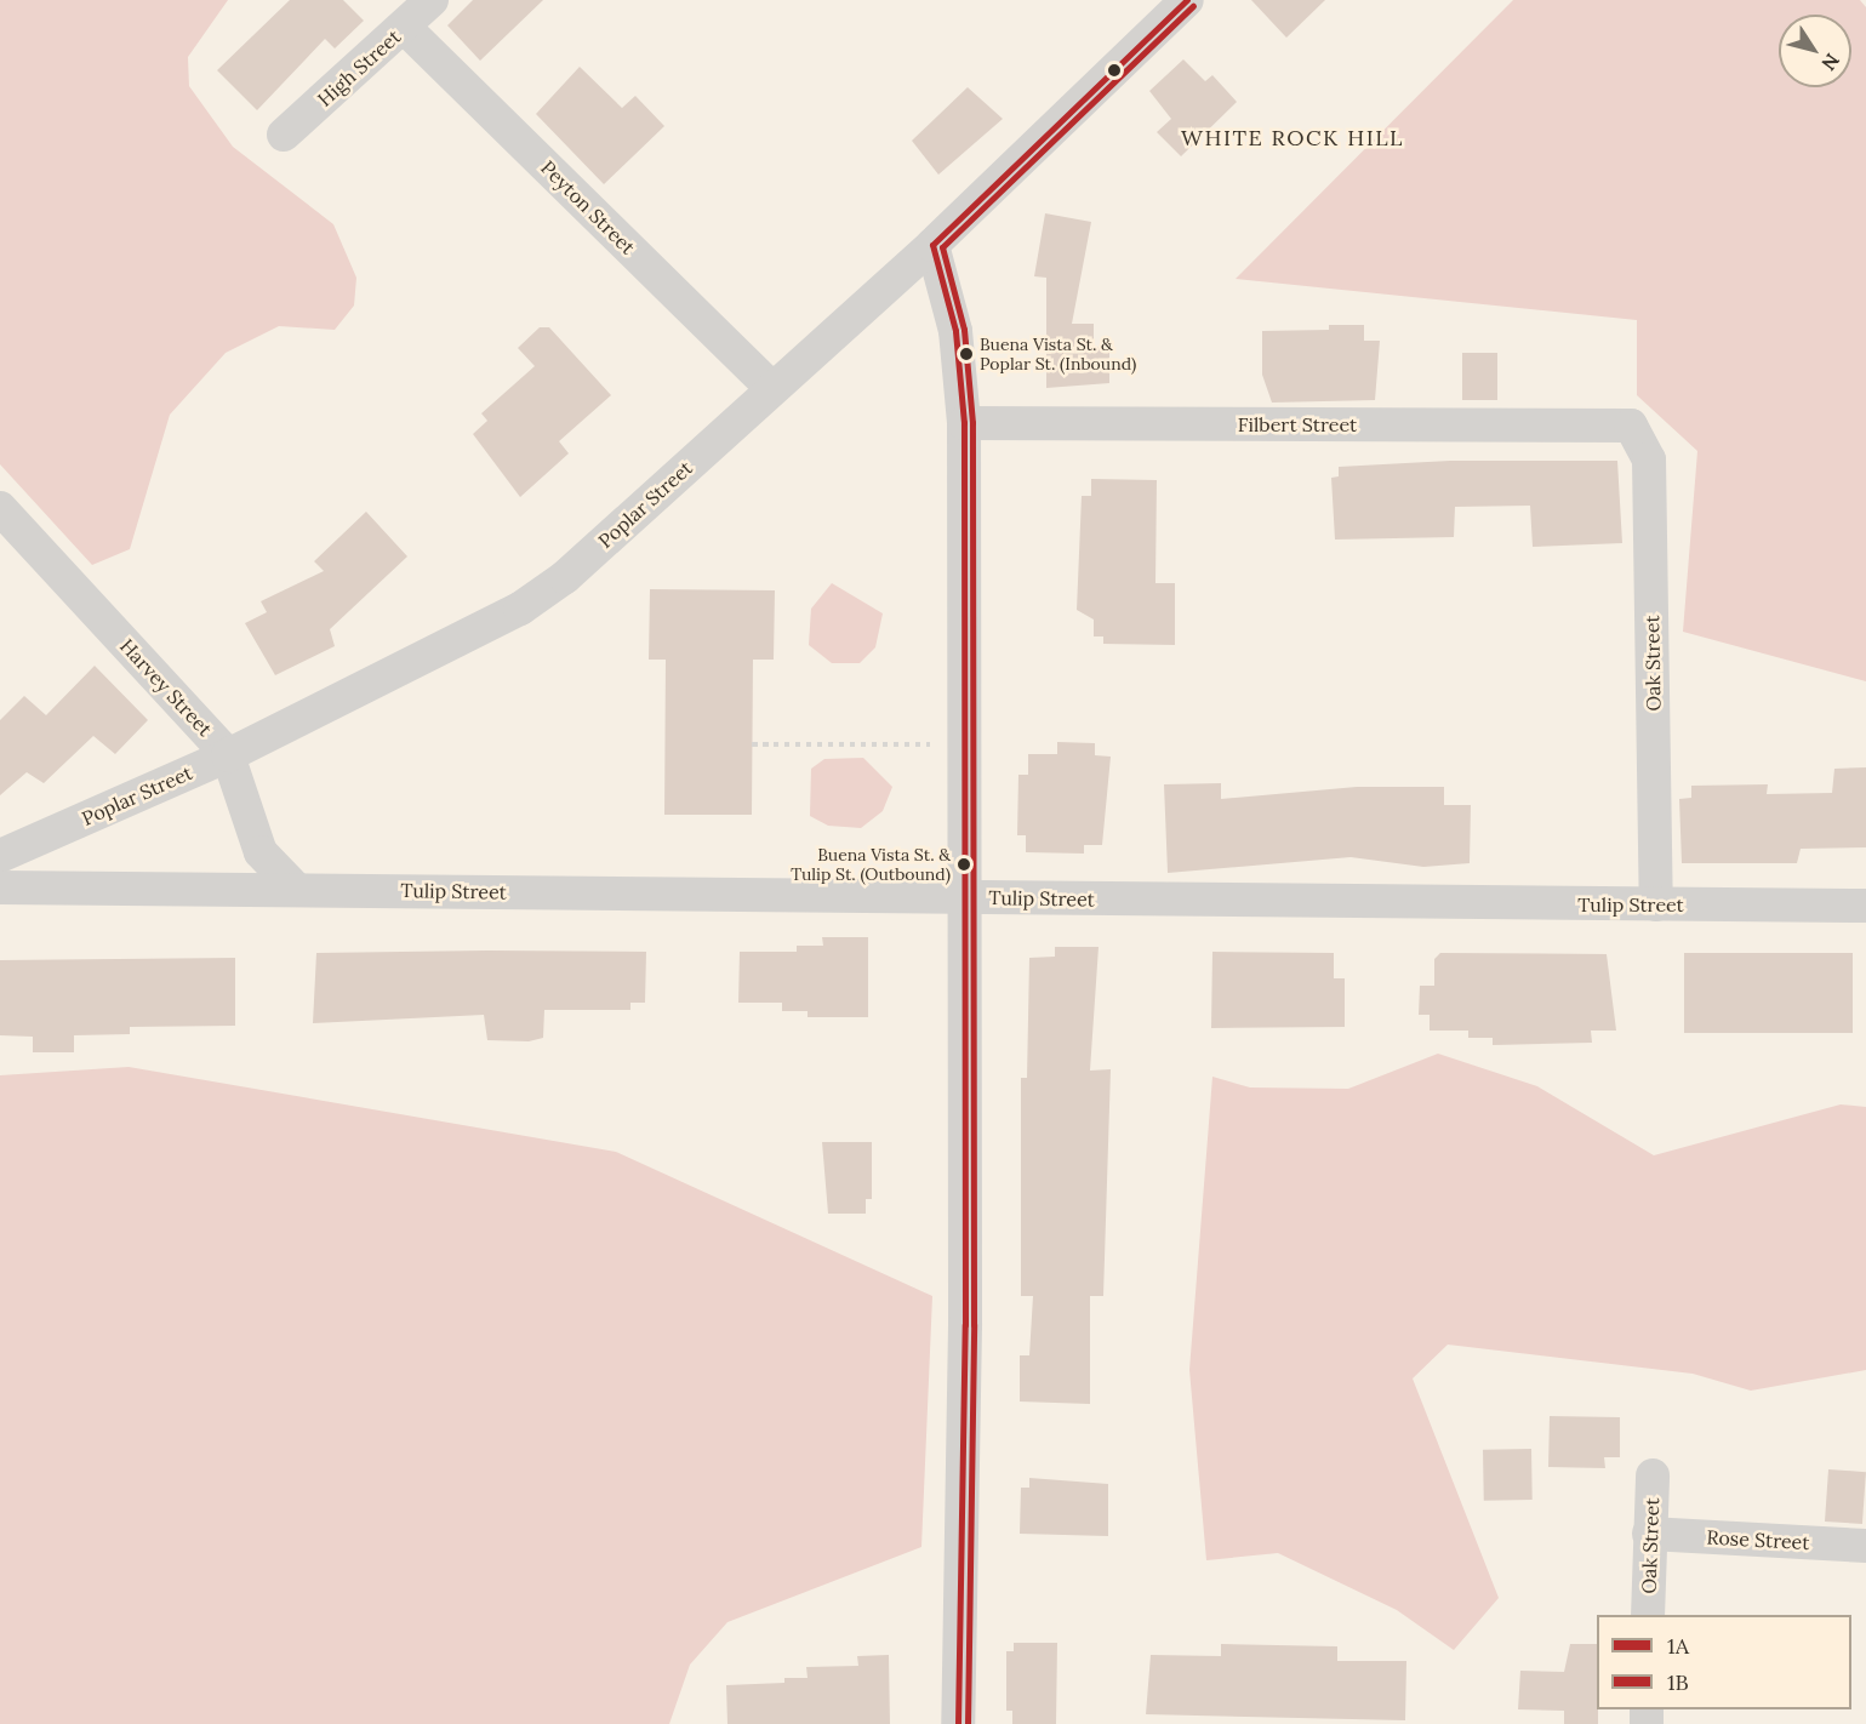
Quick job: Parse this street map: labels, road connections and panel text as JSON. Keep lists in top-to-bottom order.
{
  "streets": {
    "street": [
      "High Street",
      "Peyton Street",
      "Filbert Street",
      "Poplar Street",
      "Oak Street",
      "Harvey Street",
      "Tulip Street",
      "Rose Street"
    ]
  },
  "crossings": [
    ["High Street", "Peyton Street"],
    ["Peyton Street", "Poplar Street"],
    ["Filbert Street", "Oak Street"],
    ["Poplar Street", "Harvey Street"],
    ["Oak Street", "Tulip Street"],
    ["Oak Street", "Rose Street"],
    ["Harvey Street", "Tulip Street"]
  ],
  "districts": ["WHITE ROCK HILL"],
  "places": ["Buena Vista St. & Poplar St. (Inbound)", "Buena Vista St. & Tulip St. (Outbound)"],
  "lines": ["transit line 1A", "transit line 1B"],
  "legend": ["1A", "1B"],
  "north": "bottom right"
}
